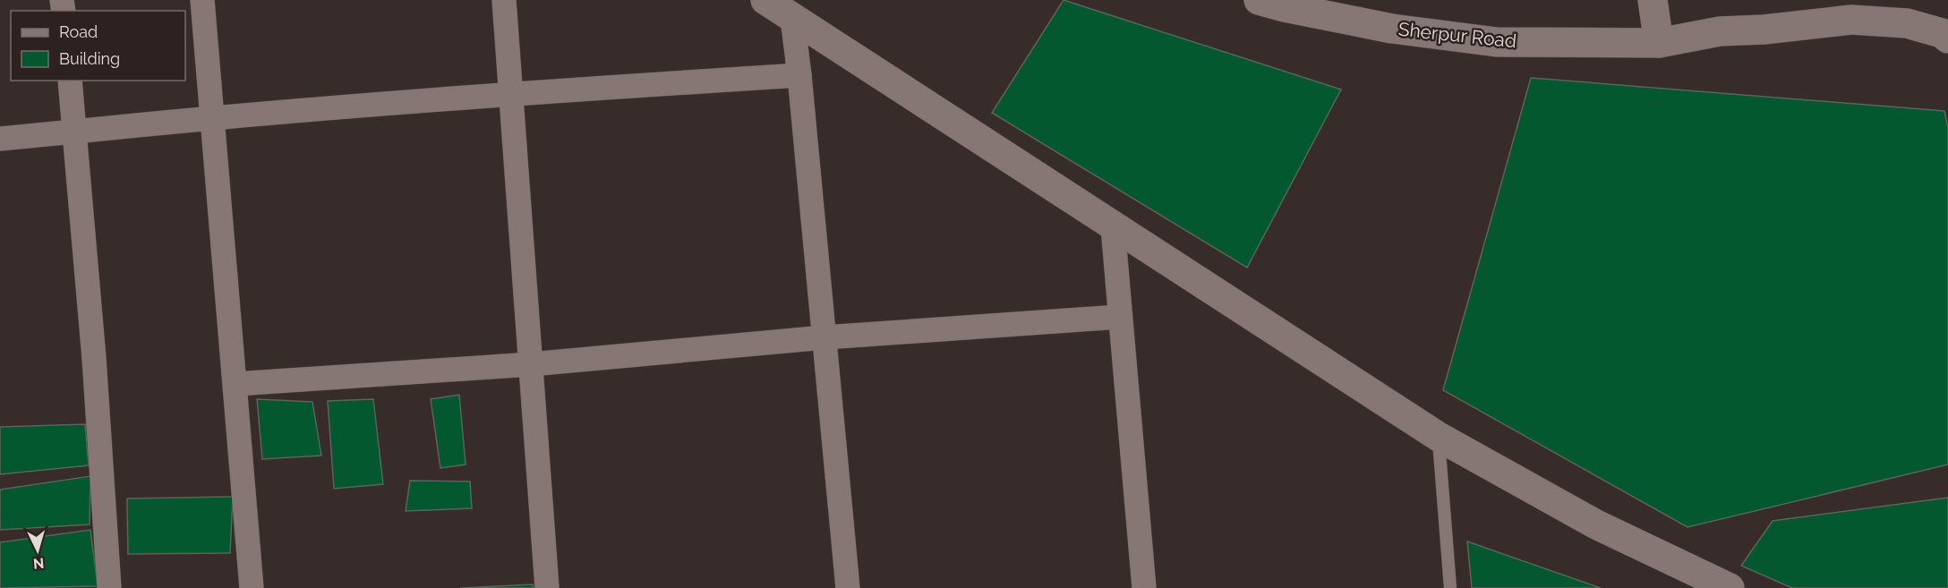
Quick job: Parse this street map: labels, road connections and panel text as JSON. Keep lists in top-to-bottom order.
{
  "streets": {
    "street": ["Sherpur Road"]
  },
  "legend": ["Road", "Building"],
  "north": "bottom"
}
